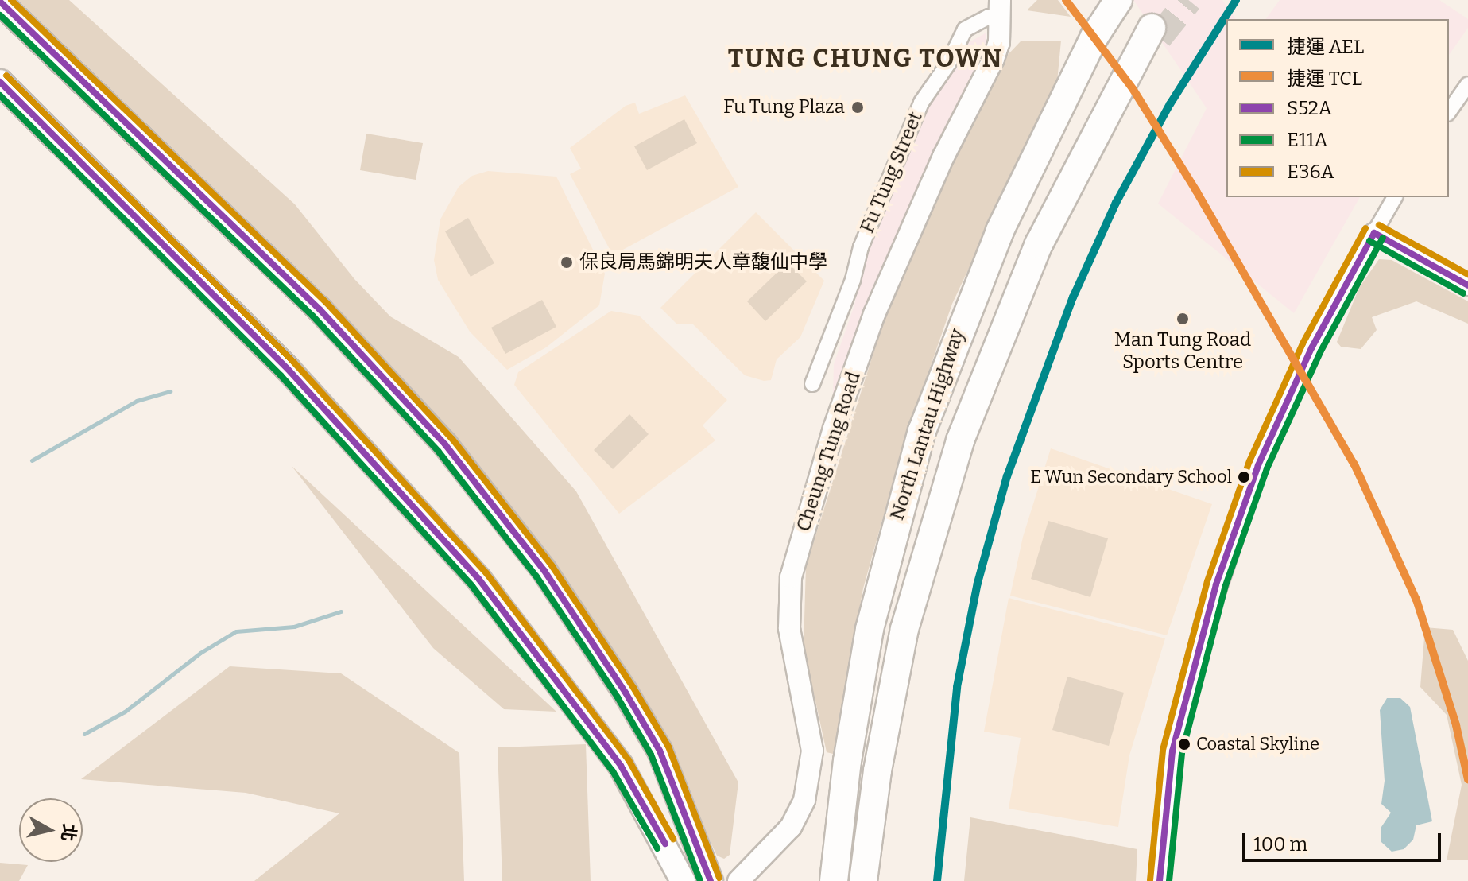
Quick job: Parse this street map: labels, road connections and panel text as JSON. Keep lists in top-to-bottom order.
{
  "streets": {
    "highway": ["North Lantau Highway"],
    "main road": ["Cheung Tung Road"],
    "street": ["Fu Tung Street"]
  },
  "crossings": [
    ["Fu Tung Street", "Cheung Tung Road"]
  ],
  "districts": ["TUNG CHUNG TOWN"],
  "places": [
    "Fu Tung Plaza",
    "保良局馬錦明夫人章馥仙中學",
    "Man Tung Road Sports Centre",
    "E Wun Secondary School",
    "Coastal Skyline"
  ],
  "lines": [
    "metro line AEL",
    "metro line TCL",
    "transit line E36A",
    "transit line S52A",
    "transit line E11A"
  ],
  "legend": [
    "捷運 AEL",
    "捷運 TCL",
    "S52A",
    "E11A",
    "E36A"
  ],
  "scale_bar": "100 m",
  "north": "right"
}
